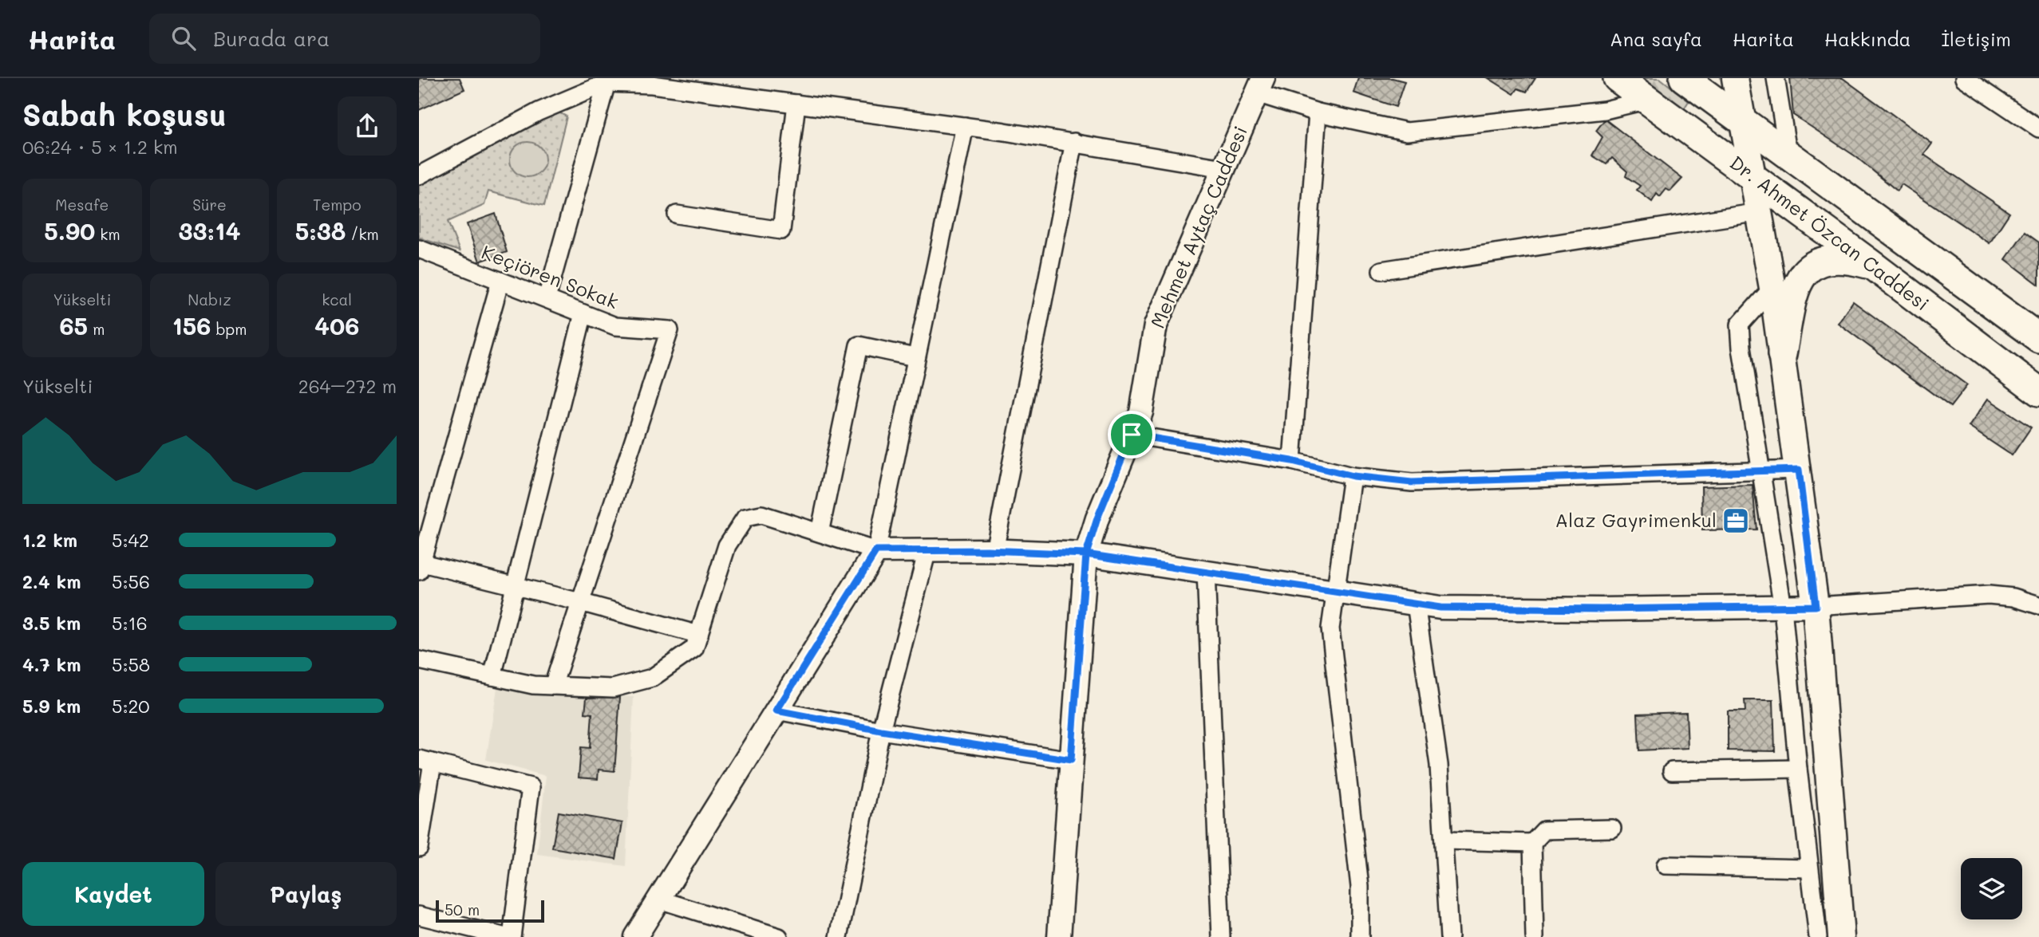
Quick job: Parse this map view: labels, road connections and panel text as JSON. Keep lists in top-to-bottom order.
{
  "streets": {
    "main road": ["Dr. Ahmet Özcan Caddesi"],
    "street": ["Mehmet Aytaç Caddesi", "Keçiören Sokak"]
  },
  "places": {
    "office": ["Alaz Gayrimenkul"]
  },
  "scale_bar": "50 m",
  "page": {
    "header": "Harita",
    "search": "Burada ara",
    "nav": [
      "Ana sayfa",
      "Harita",
      "Hakkında",
      "İletişim"
    ],
    "heading": ["Sabah koşusu", "06:24 · 5 × 1.2 km"],
    "stats": [
      ["Mesafe", "5.90 km"],
      ["Süre", "33:14"],
      ["Tempo", "5:38 /km"],
      ["Yükselti", "65 m"],
      ["Nabız", "156 bpm"],
      ["kcal", "406"]
    ],
    "chart": ["Yükselti", "264–272 m"],
    "list": [
      {
        "name": "1.2 km",
        "note": "5:42"
      },
      {
        "name": "2.4 km",
        "note": "5:56"
      },
      {
        "name": "3.5 km",
        "note": "5:16"
      },
      {
        "name": "4.7 km",
        "note": "5:58"
      },
      {
        "name": "5.9 km",
        "note": "5:20"
      }
    ],
    "buttons": ["Kaydet", "Paylaş"],
    "scale": "50 m"
  }
}
